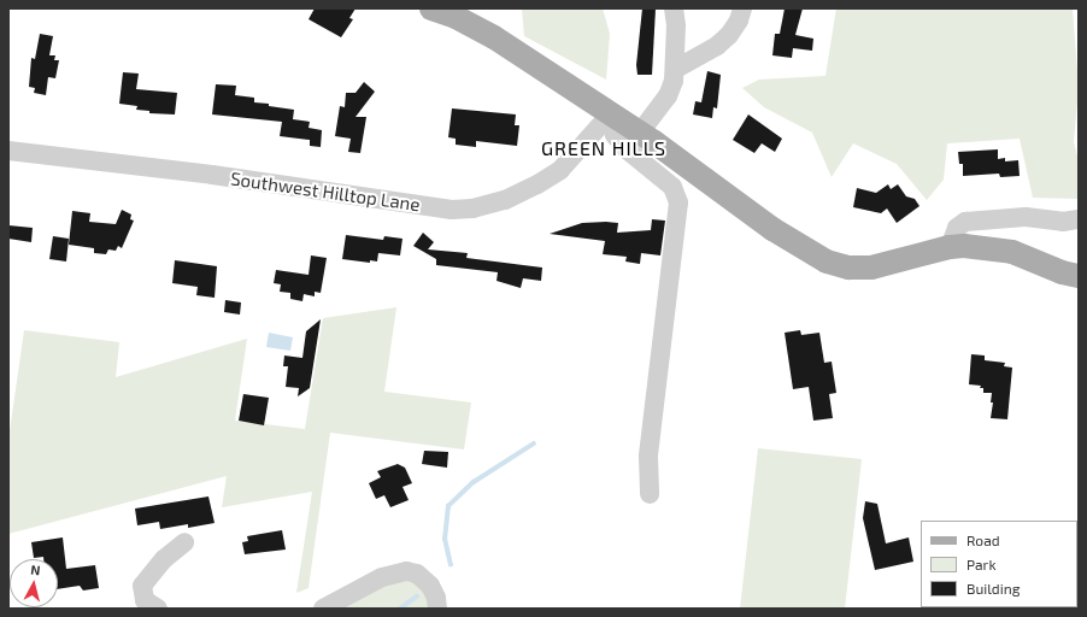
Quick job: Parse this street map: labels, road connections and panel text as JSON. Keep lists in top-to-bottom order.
{
  "streets": {
    "street": ["Southwest Hilltop Lane"]
  },
  "districts": ["GREEN HILLS"],
  "legend": ["Road", "Park", "Building"],
  "north": "top"
}
